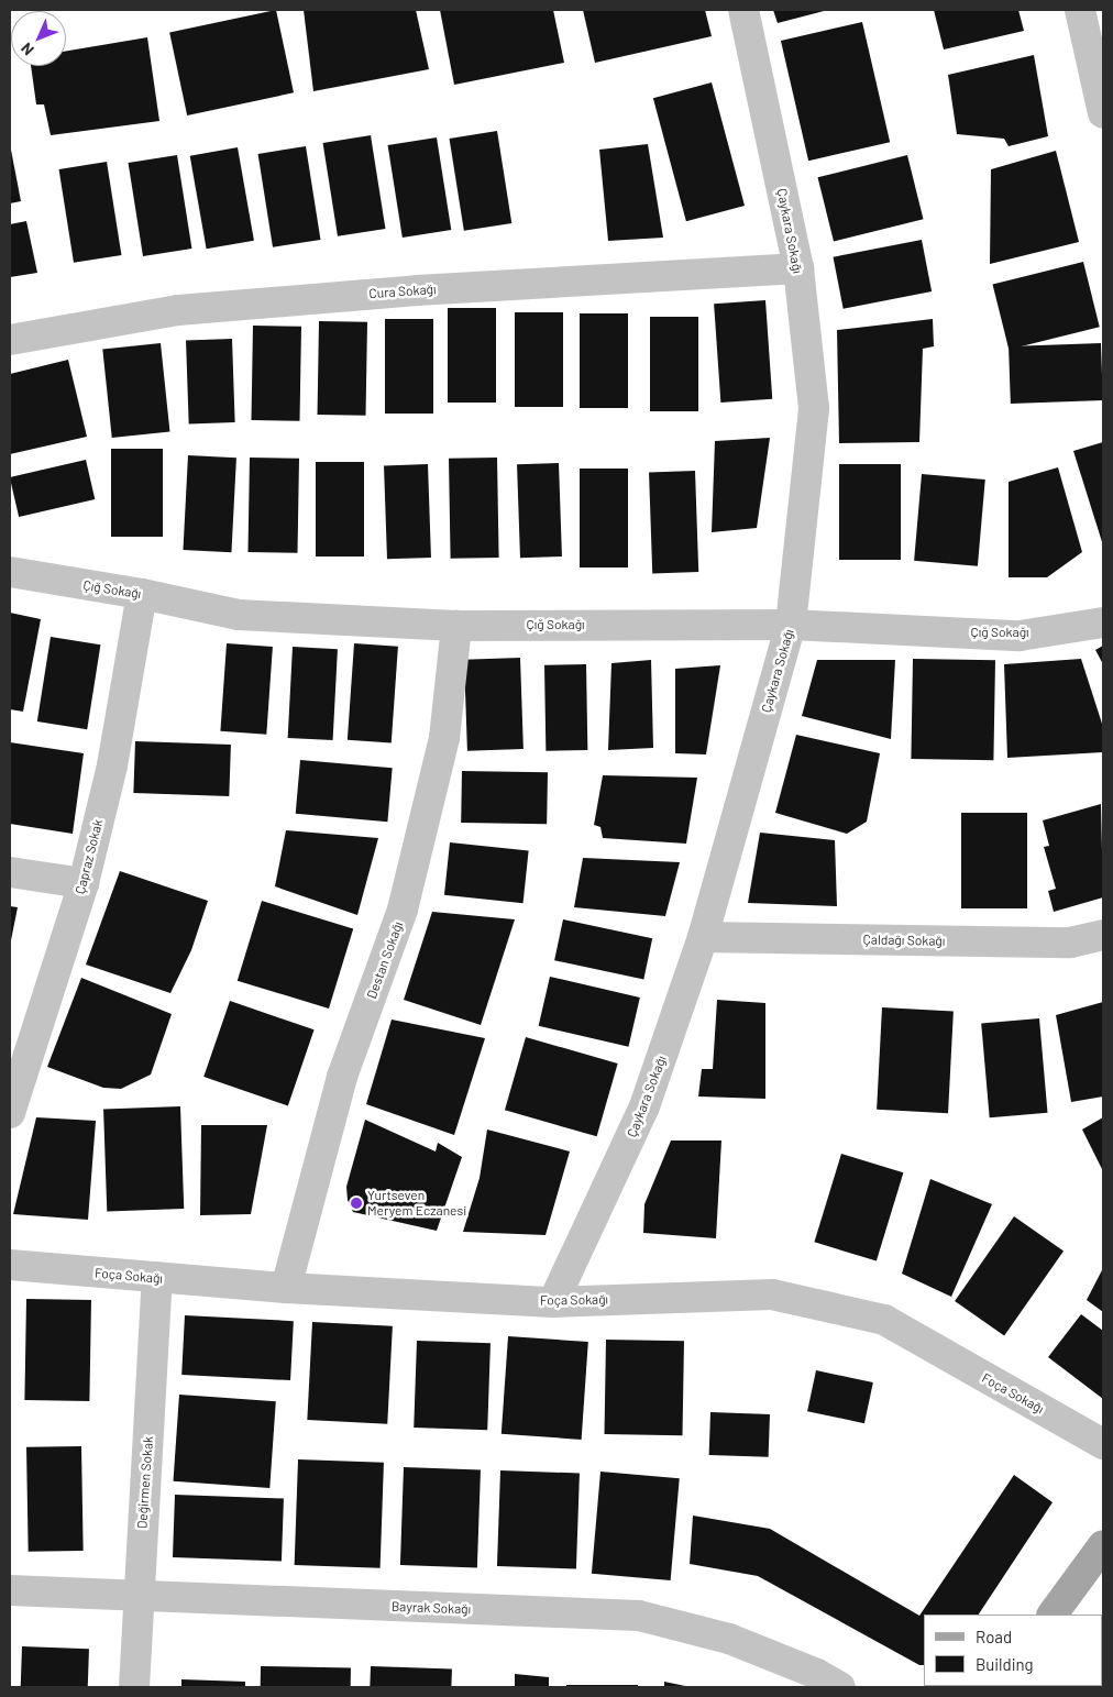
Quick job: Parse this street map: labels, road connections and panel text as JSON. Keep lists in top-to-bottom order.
{
  "streets": {
    "street": [
      "Çaykara Sokağı",
      "Cura Sokağı",
      "Çığ Sokağı",
      "Çapraz Sokak",
      "Çaldağı Sokağı",
      "Destan Sokağı",
      "Foça Sokağı",
      "Değirmen Sokak",
      "Bayrak Sokağı"
    ]
  },
  "crossings": [
    ["Çaykara Sokağı", "Cura Sokağı"],
    ["Çaykara Sokağı", "Çığ Sokağı"],
    ["Çaykara Sokağı", "Çaldağı Sokağı"],
    ["Çaykara Sokağı", "Foça Sokağı"],
    ["Çığ Sokağı", "Çapraz Sokak"],
    ["Çığ Sokağı", "Destan Sokağı"],
    ["Destan Sokağı", "Foça Sokağı"],
    ["Foça Sokağı", "Değirmen Sokak"],
    ["Değirmen Sokak", "Bayrak Sokağı"]
  ],
  "places": ["Yurtseven Meryem Eczanesi"],
  "legend": ["Road", "Building"],
  "north": "bottom left"
}
